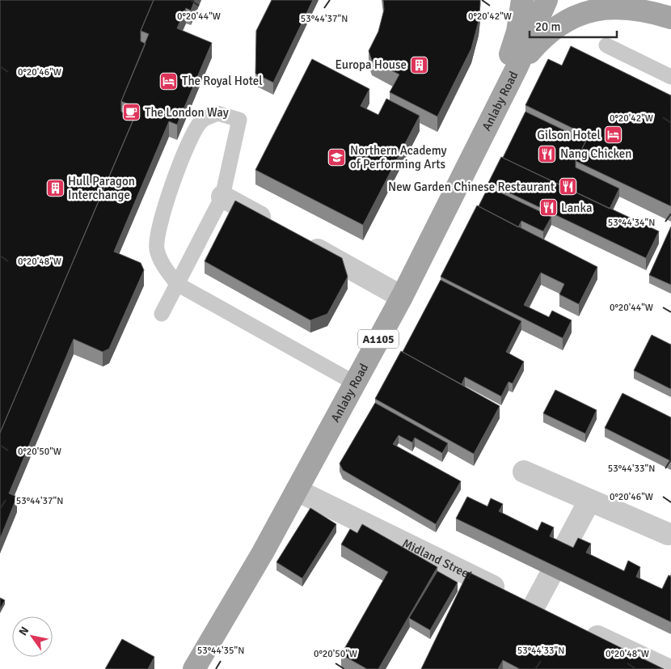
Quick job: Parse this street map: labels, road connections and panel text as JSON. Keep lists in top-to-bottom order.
{
  "streets": {
    "main road": ["Anlaby Road", "A1105"],
    "street": ["Midland Street"]
  },
  "crossings": [
    ["Anlaby Road", "Midland Street"]
  ],
  "places": {
    "building": ["Europa House", "Hull Paragon Interchange"],
    "hotel": ["The Royal Hotel", "Gilson Hotel"],
    "cafe": ["The London Way"],
    "restaurant": ["Nang Chicken", "New Garden Chinese Restaurant", "Lanka"],
    "school or university": ["Northern Academy of Performing Arts"]
  },
  "scale_bar": "20 m",
  "north": "top left",
  "coordinates": [
    "0°20'44\"W",
    "0°20'42\"W",
    "53°44'37\"N",
    "0°20'46\"W",
    "53°44'34\"N",
    "0°20'48\"W",
    "0°20'50\"W",
    "53°44'33\"N",
    "53°44'35\"N"
  ]
}
